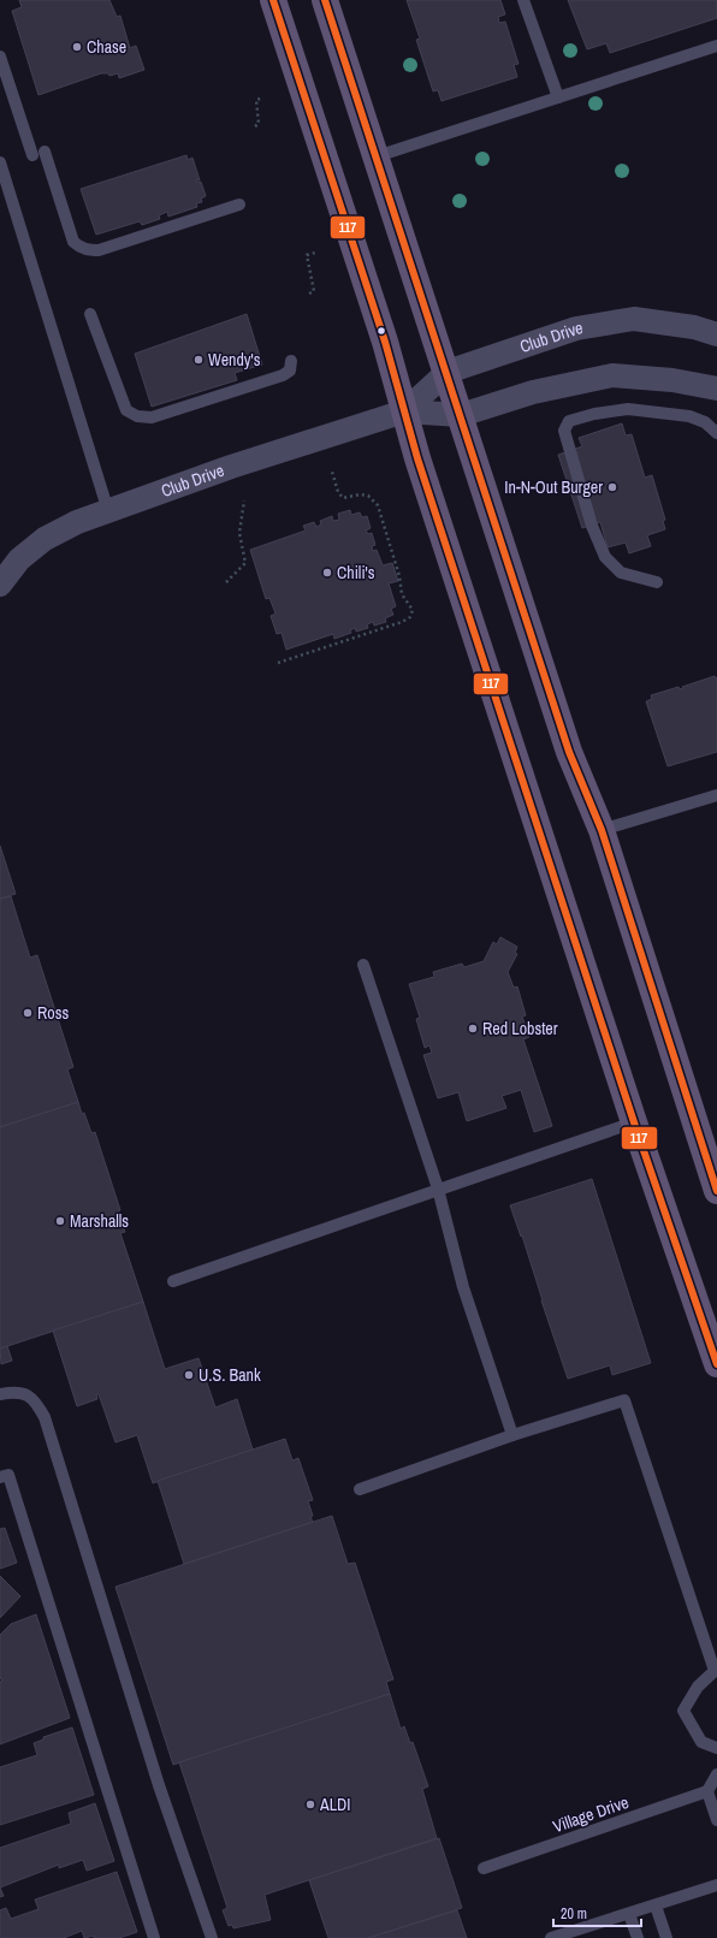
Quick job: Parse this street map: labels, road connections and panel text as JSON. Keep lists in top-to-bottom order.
{
  "streets": {
    "street": ["Club Drive"],
    "lane": ["Village Drive"]
  },
  "places": [
    "Chase",
    "Wendy's",
    "In-N-Out Burger",
    "Chili's",
    "Ross",
    "Red Lobster",
    "Marshalls",
    "U.S. Bank",
    "ALDI"
  ],
  "lines": ["transit line 117"],
  "scale_bar": "20 m"
}
